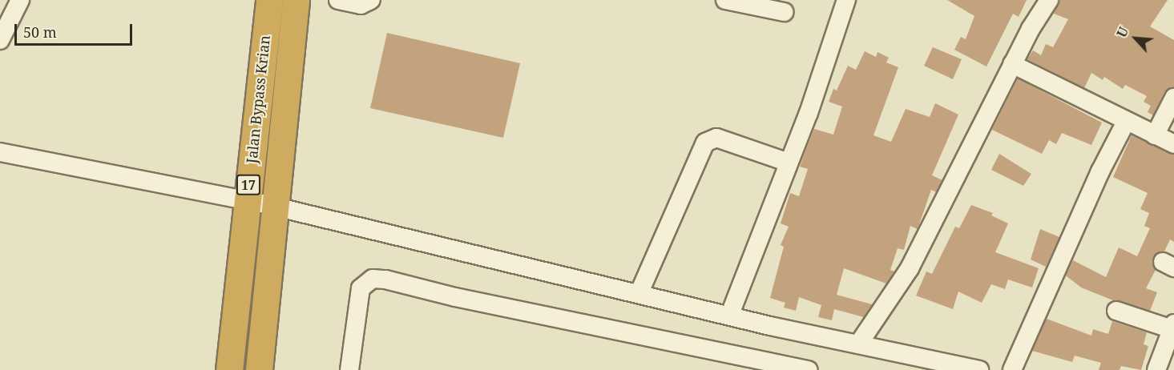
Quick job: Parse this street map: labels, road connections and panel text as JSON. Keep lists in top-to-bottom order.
{
  "streets": {
    "highway": ["Jalan Bypass Krian", "17"]
  },
  "scale_bar": "50 m",
  "north": "top left"
}
